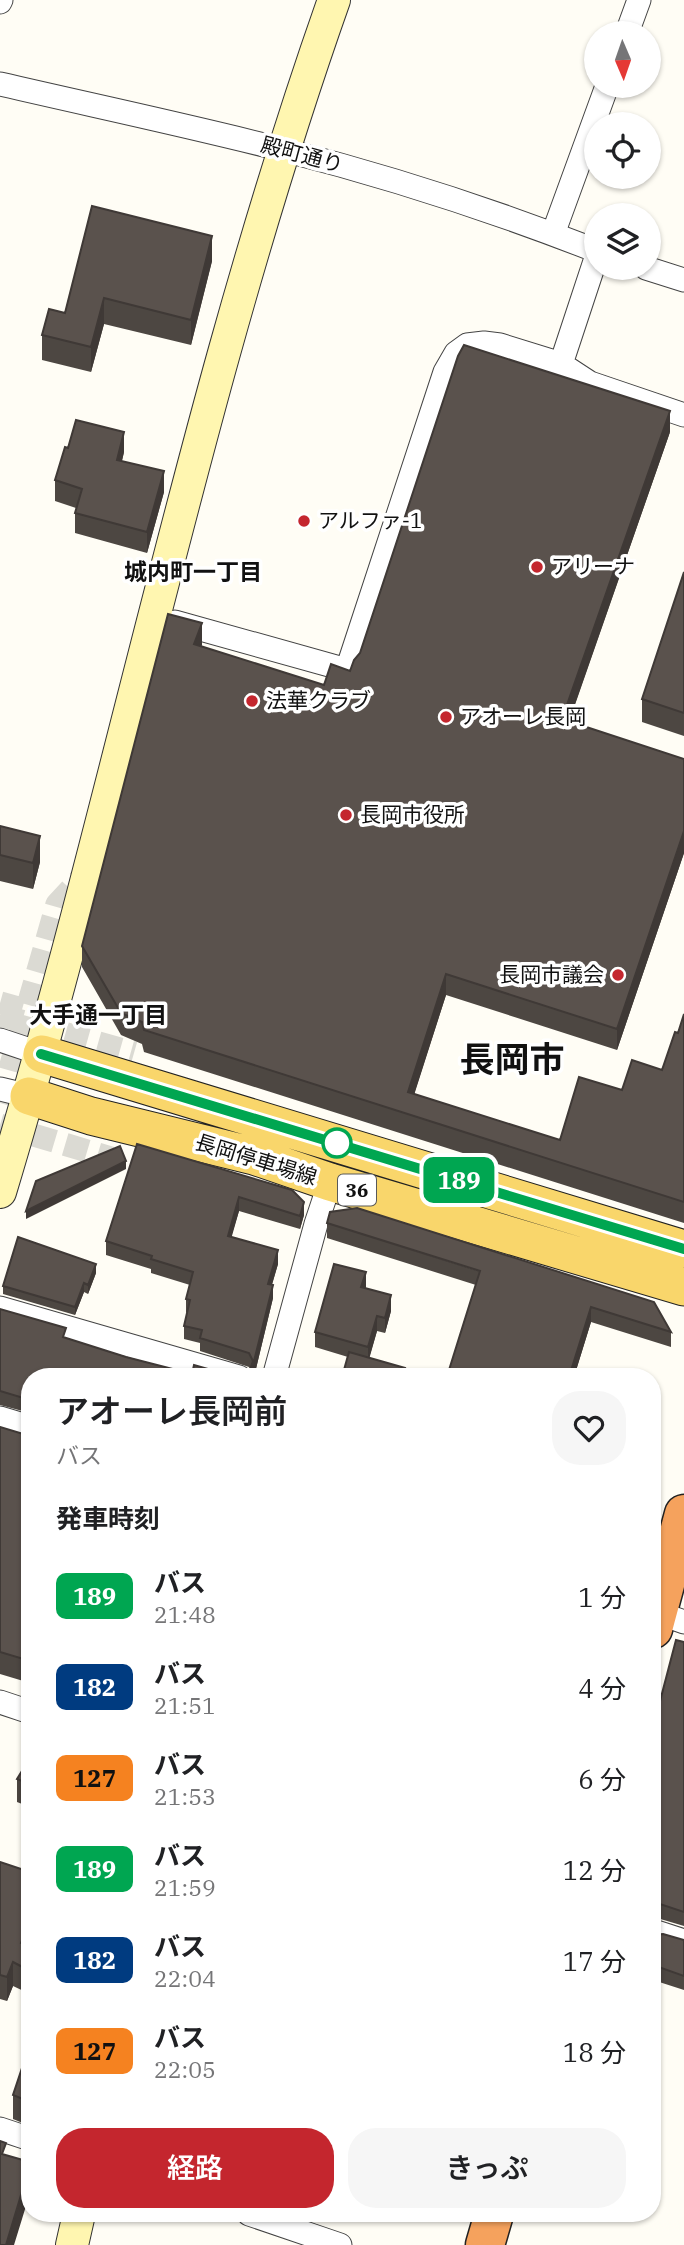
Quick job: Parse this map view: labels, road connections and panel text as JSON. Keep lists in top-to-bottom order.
{
  "streets": {
    "main road": ["長岡停車場線", "36"],
    "street": ["殿町通り"]
  },
  "districts": ["城内町一丁目", "大手通一丁目", "長岡市"],
  "places": [
    "アルファ-1",
    "アリーナ",
    "法華クラブ",
    "アオーレ長岡",
    "長岡市役所",
    "長岡市議会"
  ],
  "lines": ["bus line 189"],
  "north": "bottom",
  "page": {
    "on_map": "189",
    "heading": [
      ["アオーレ長岡前", "バス"],
      "発車時刻"
    ],
    "list": [
      {
        "mark": "189",
        "name": "バス",
        "note": "21:48",
        "value": "1 分"
      },
      {
        "mark": "182",
        "name": "バス",
        "note": "21:51",
        "value": "4 分"
      },
      {
        "mark": "127",
        "name": "バス",
        "note": "21:53",
        "value": "6 分"
      },
      {
        "mark": "189",
        "name": "バス",
        "note": "21:59",
        "value": "12 分"
      },
      {
        "mark": "182",
        "name": "バス",
        "note": "22:04",
        "value": "17 分"
      },
      {
        "mark": "127",
        "name": "バス",
        "note": "22:05",
        "value": "18 分"
      }
    ],
    "buttons": ["経路", "きっぷ"]
  }
}
